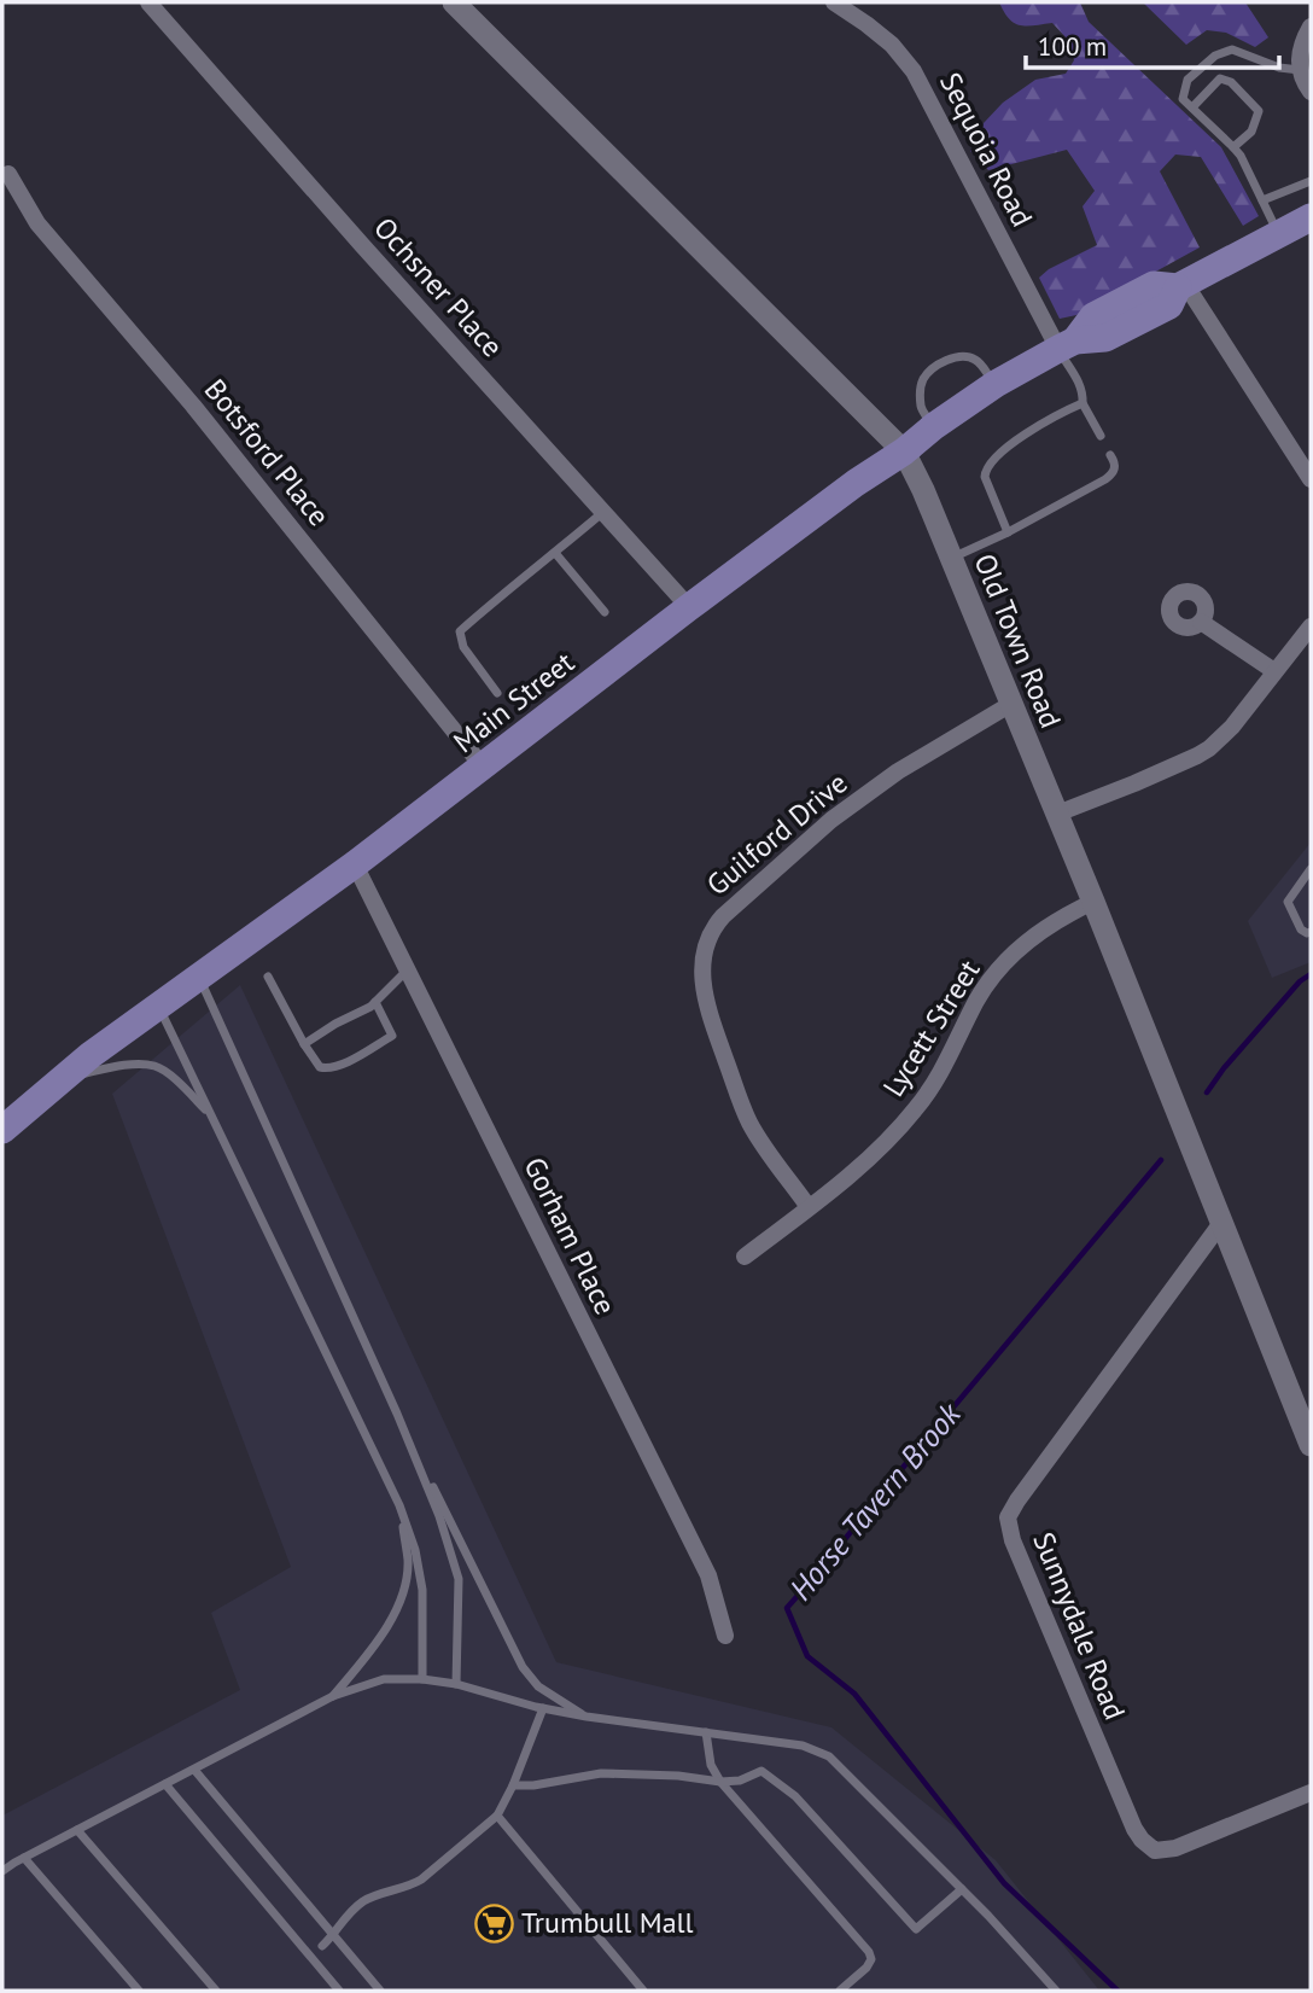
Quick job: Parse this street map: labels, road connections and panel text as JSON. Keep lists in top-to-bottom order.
{
  "streets": {
    "main road": ["Old Town Road", "Main Street"],
    "street": [
      "Sequoia Road",
      "Ochsner Place",
      "Botsford Place",
      "Guilford Drive",
      "Lycett Street",
      "Gorham Place",
      "Sunnydale Road"
    ]
  },
  "crossings": [
    ["Sequoia Road", "Main Street"],
    ["Ochsner Place", "Main Street"],
    ["Botsford Place", "Main Street"],
    ["Old Town Road", "Main Street"],
    ["Old Town Road", "Guilford Drive"],
    ["Old Town Road", "Lycett Street"],
    ["Old Town Road", "Sunnydale Road"],
    ["Main Street", "Gorham Place"],
    ["Guilford Drive", "Lycett Street"]
  ],
  "water": ["Horse Tavern Brook"],
  "places": {
    "supermarket": ["Trumbull Mall"]
  },
  "scale_bar": "100 m"
}
